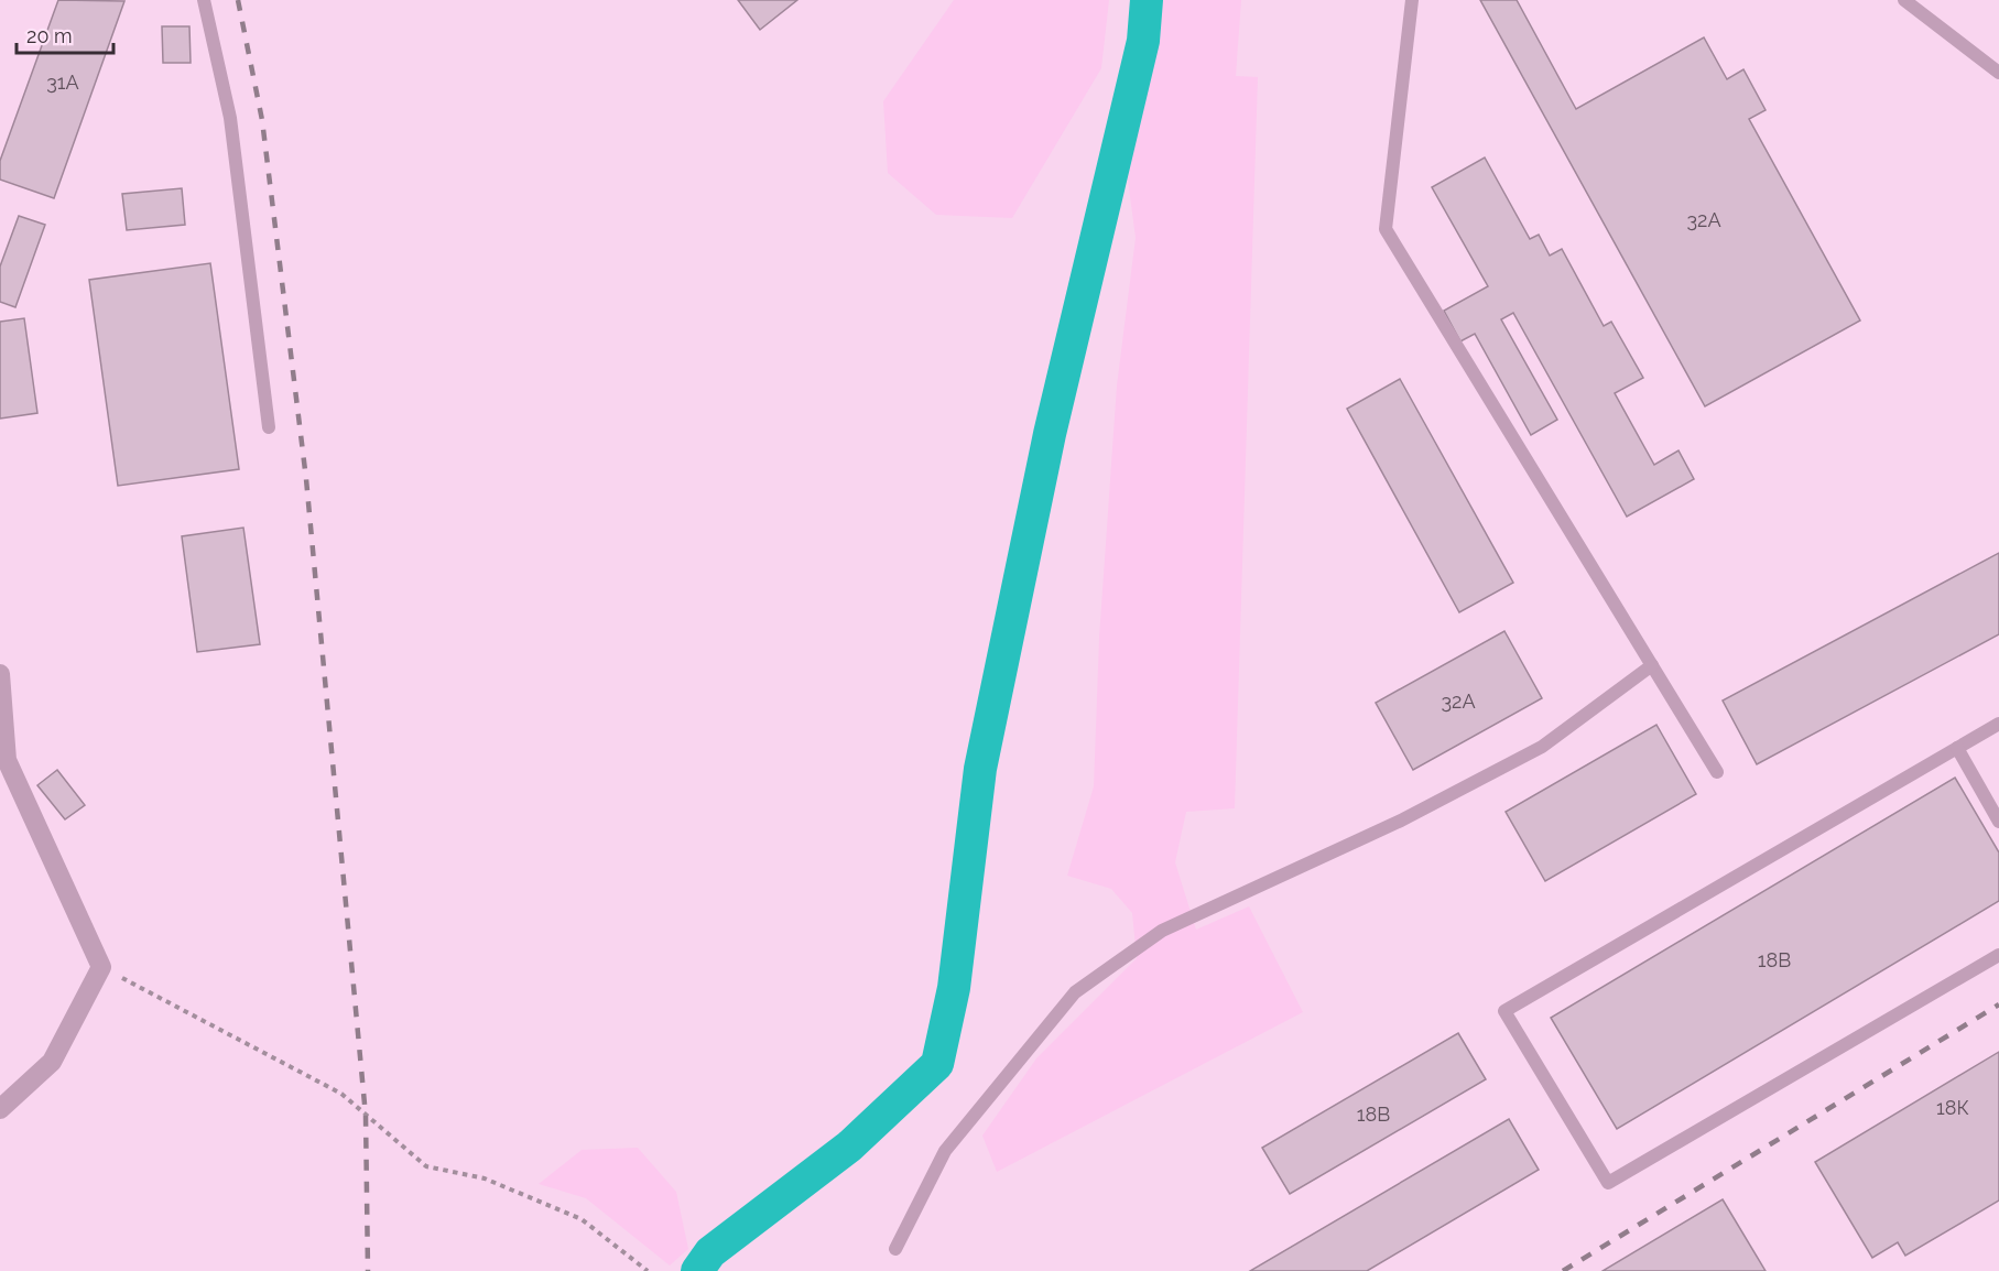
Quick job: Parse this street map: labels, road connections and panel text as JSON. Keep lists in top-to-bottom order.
{
  "house_numbers": [
    "31А",
    "32А",
    "32А",
    "18В",
    "18К",
    "18В"
  ],
  "scale_bar": "20 m"
}
